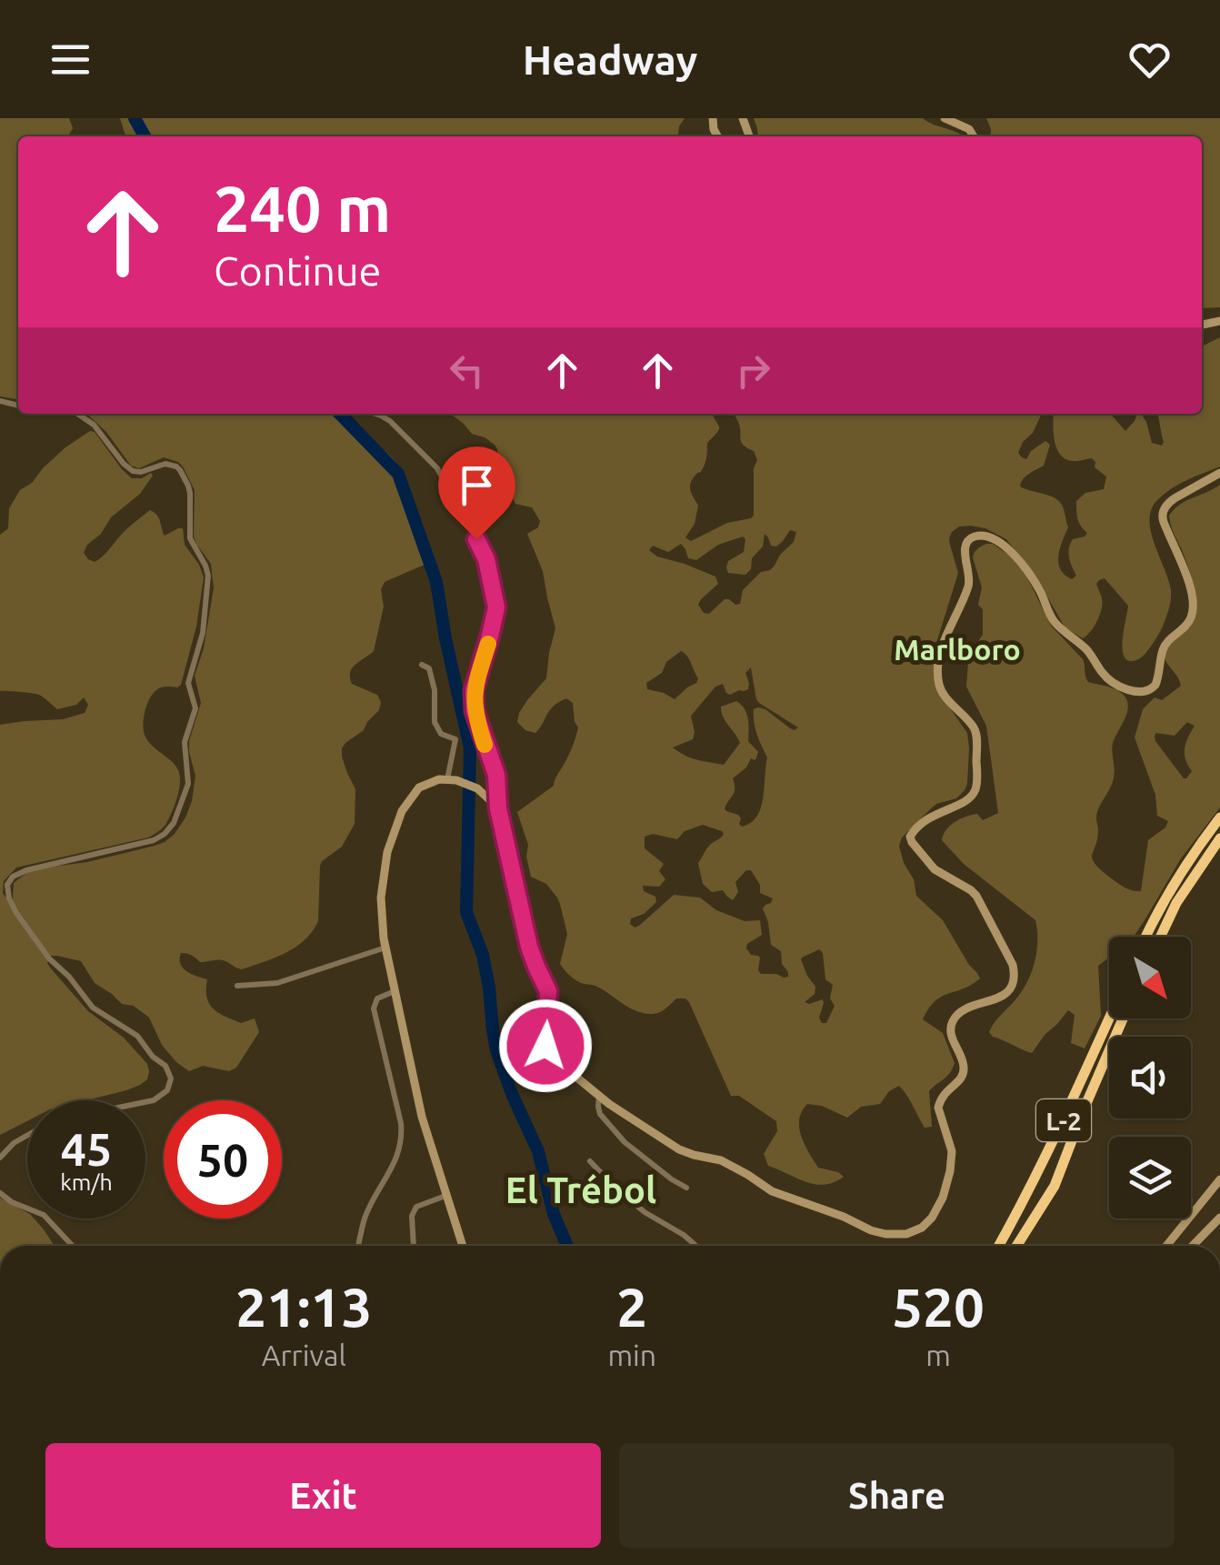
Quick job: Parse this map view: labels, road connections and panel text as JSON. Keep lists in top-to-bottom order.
{
  "streets": {
    "highway": ["L-2"]
  },
  "districts": ["Marlboro", "El Trébol"],
  "north": "bottom right",
  "page": {
    "header": "Headway",
    "turn": ["240 m", "Continue"],
    "speed": "45 km/h",
    "limit": "50",
    "eta": [
      "21:13",
      "Arrival",
      "2",
      "min",
      "520",
      "m"
    ],
    "buttons": ["Exit", "Share"]
  }
}
